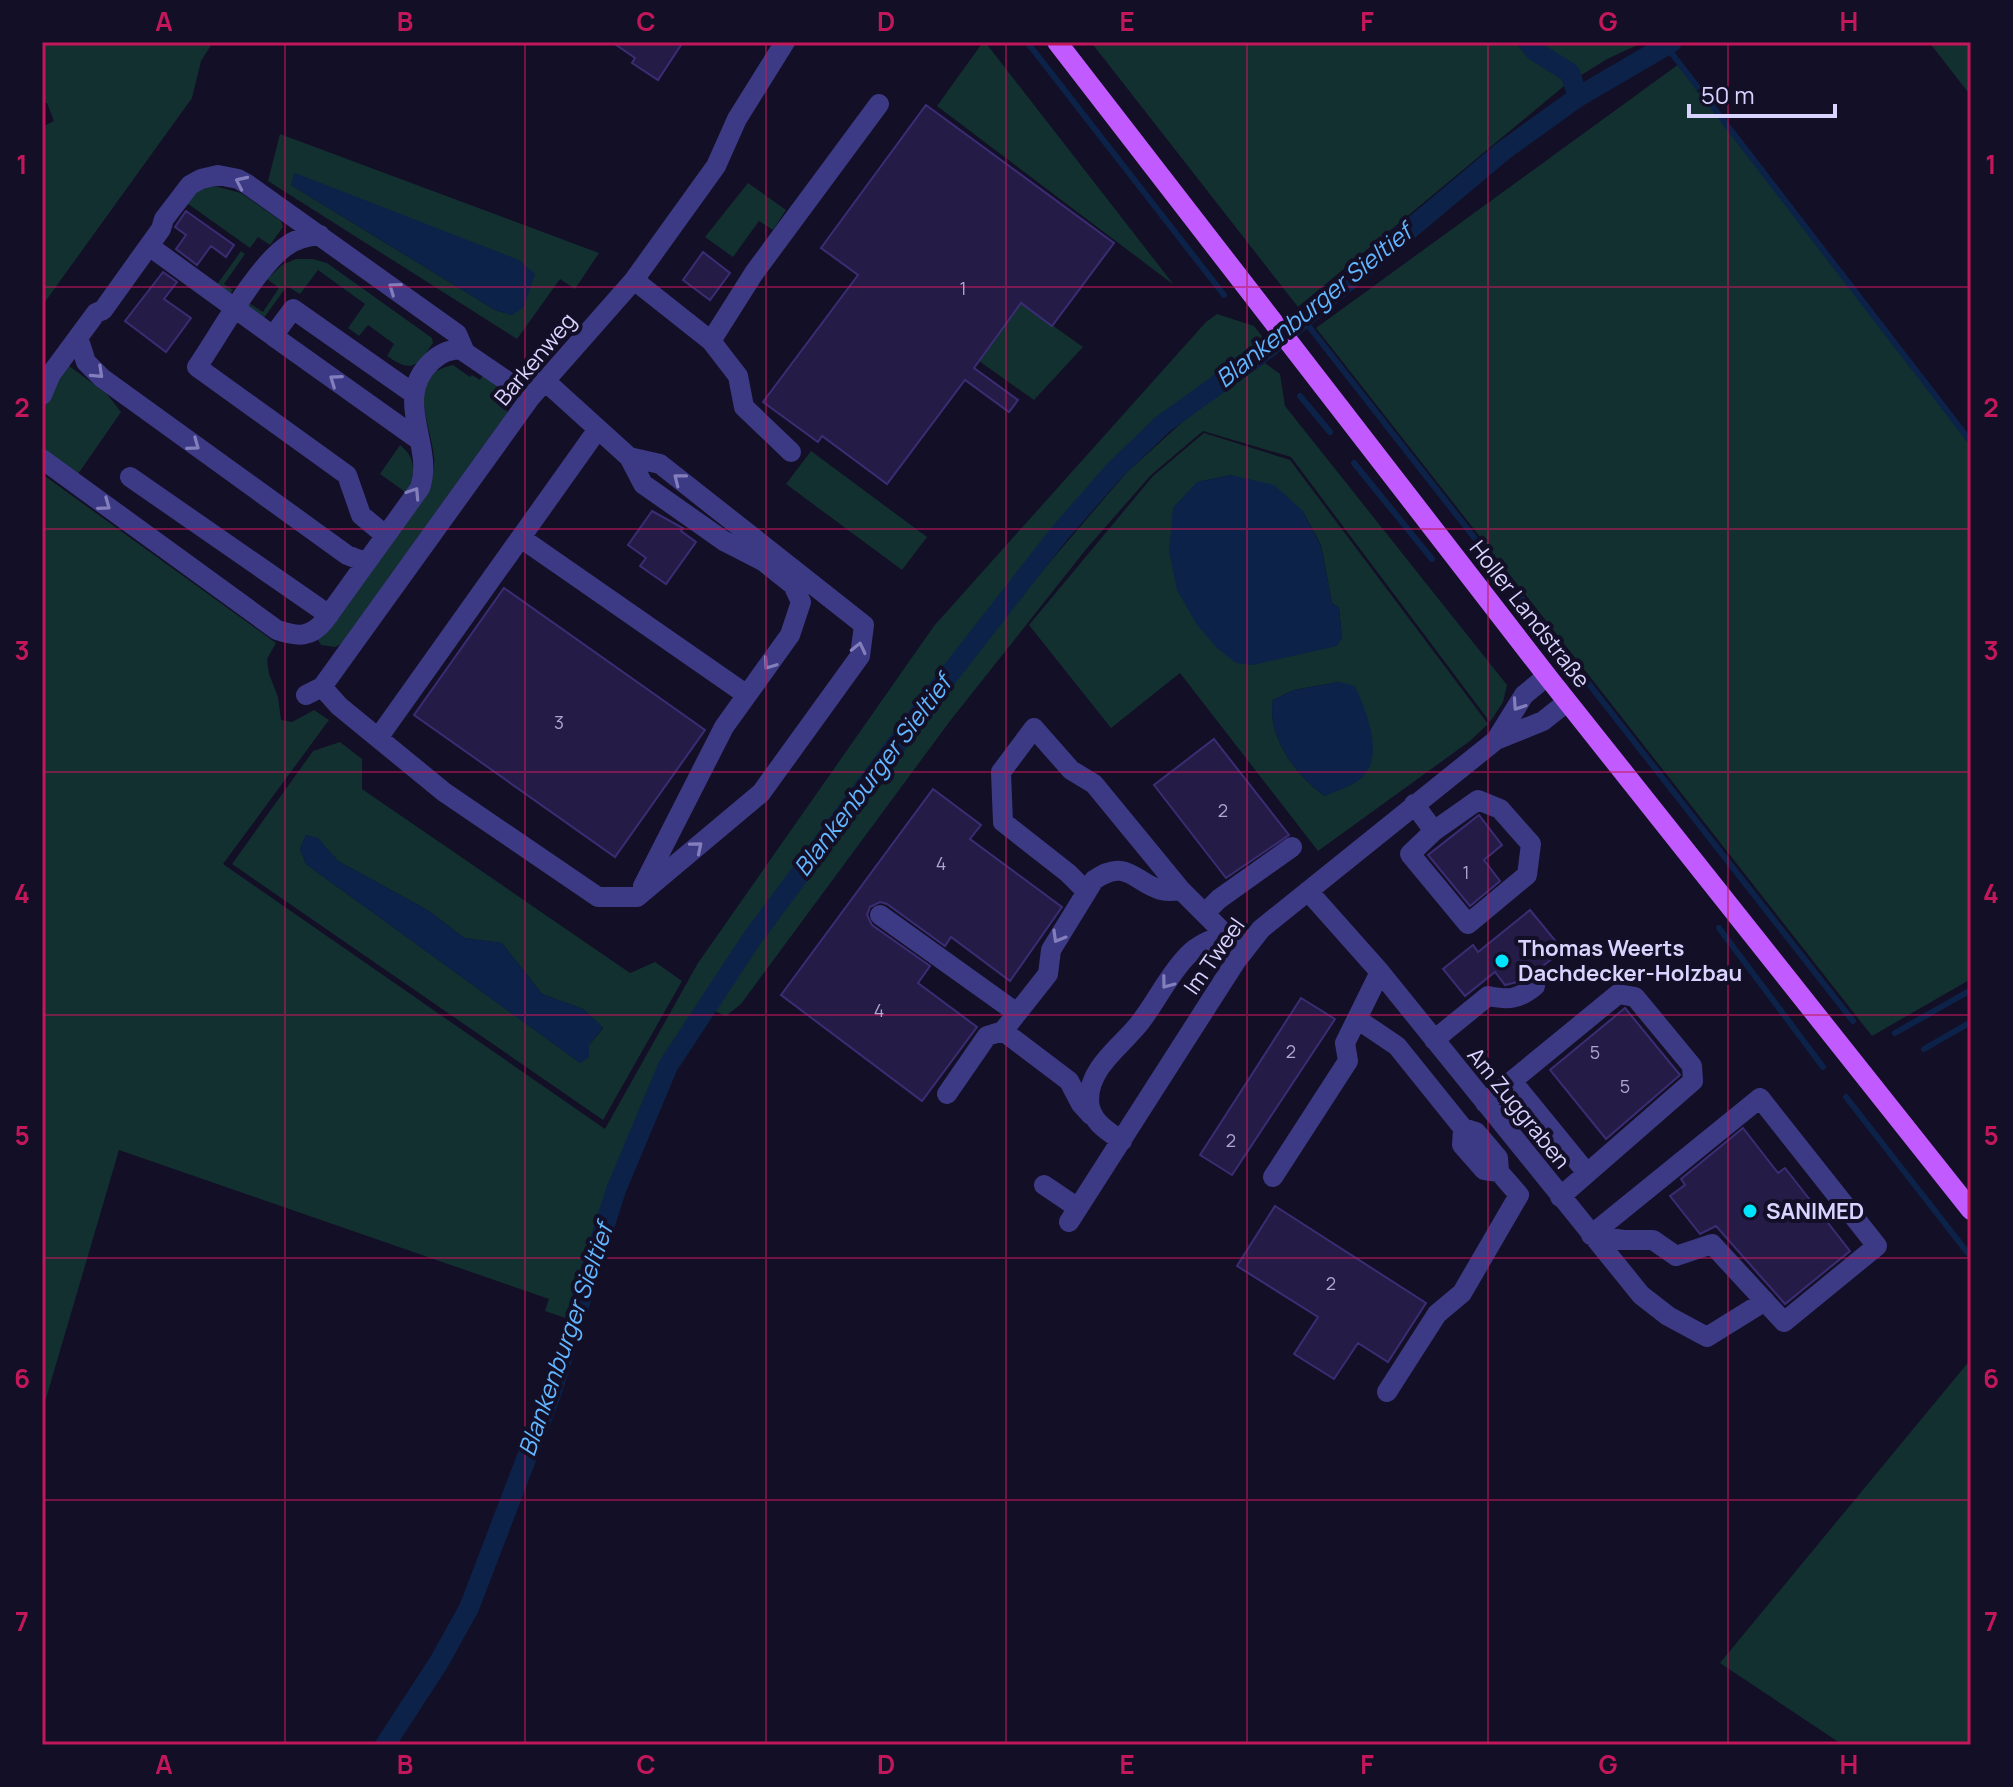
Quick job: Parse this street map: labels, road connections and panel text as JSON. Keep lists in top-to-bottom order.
{
  "streets": {
    "main road": ["Holler Landstraße"],
    "street": ["Barkenweg", "Im Tweel", "Am Zuggraben"]
  },
  "crossings": [
    ["Holler Landstraße", "Im Tweel"],
    ["Im Tweel", "Am Zuggraben"]
  ],
  "water": ["Blankenburger Sieltief"],
  "places": ["Thomas Weerts Dachdecker-Holzbau", "SANIMED"],
  "house_numbers": [
    "1",
    "3",
    "2",
    "4",
    "1",
    "4",
    "2",
    "5",
    "5",
    "2",
    "2"
  ],
  "scale_bar": "50 m",
  "grid": {
    "columns": [
      "A",
      "B",
      "C",
      "D",
      "E",
      "F",
      "G",
      "H"
    ],
    "rows": [
      "1",
      "2",
      "3",
      "4",
      "5",
      "6",
      "7"
    ]
  }
}
